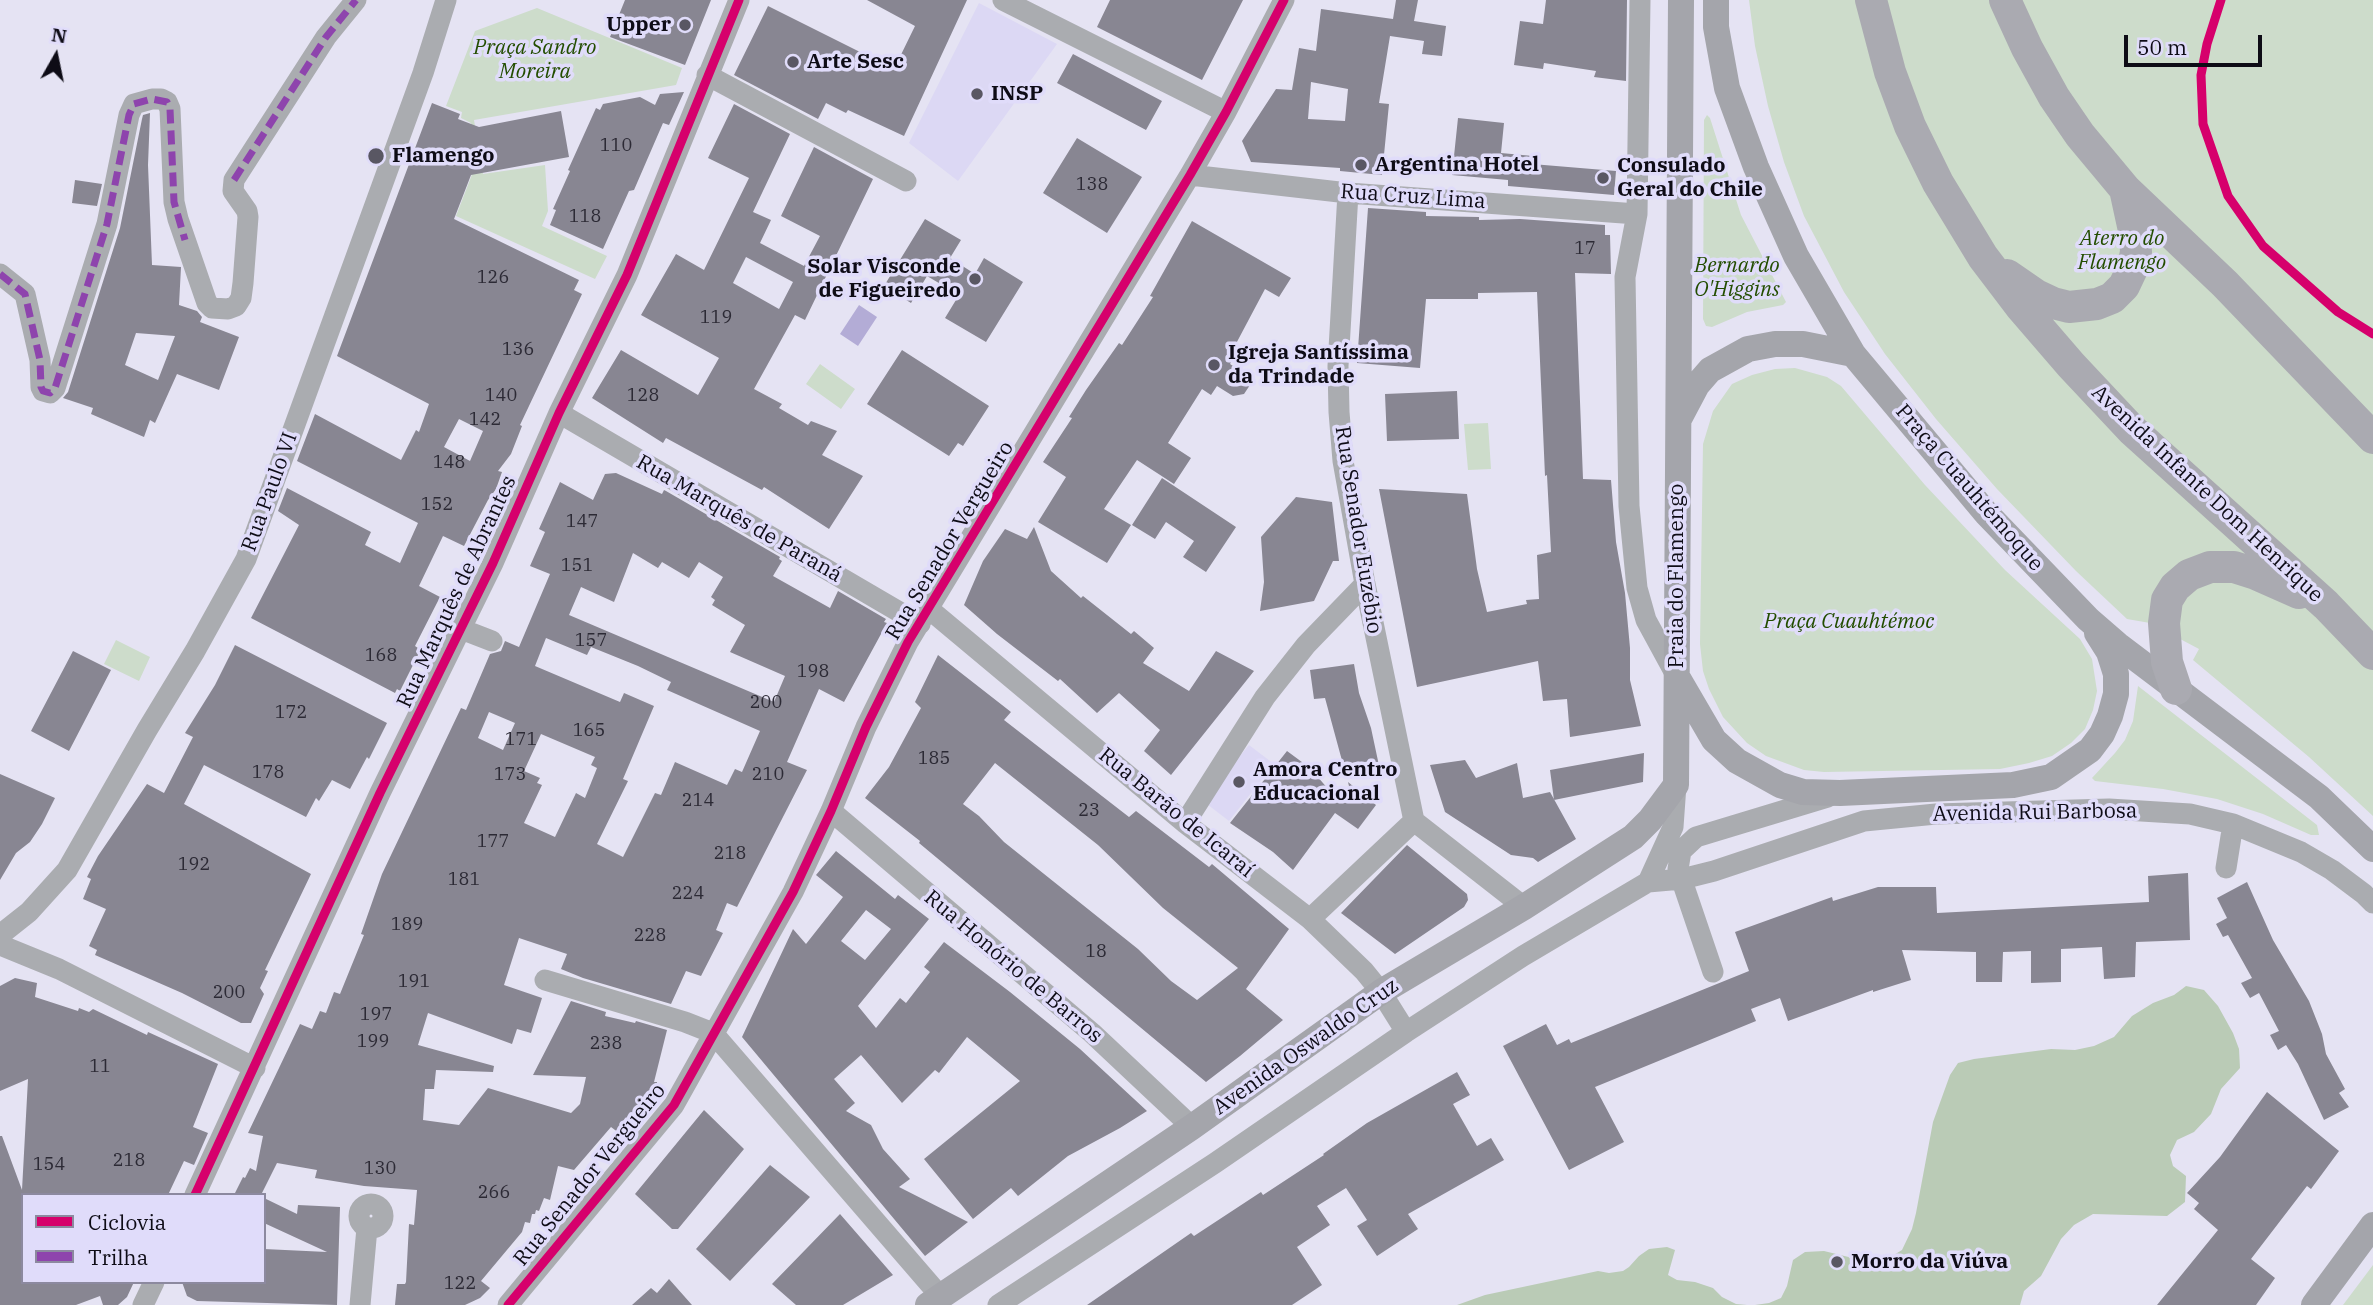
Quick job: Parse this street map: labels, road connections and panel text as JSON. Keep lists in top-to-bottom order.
{
  "streets": {
    "highway": ["Avenida Infante Dom Henrique"],
    "main road": ["Praça Cuauhtémoque", "Praia do Flamengo", "Avenida Oswaldo Cruz"],
    "street": [
      "Rua Cruz Lima",
      "Rua Paulo VI",
      "Rua Marquês de Paraná",
      "Rua Senador Euzébio",
      "Rua Senador Vergueiro",
      "Rua Marquês de Abrantes",
      "Rua Barão de Icaraí",
      "Avenida Rui Barbosa",
      "Rua Honório de Barros"
    ]
  },
  "crossings": [
    ["Rua Cruz Lima", "Rua Senador Euzébio"],
    ["Rua Cruz Lima", "Rua Senador Vergueiro"],
    ["Rua Cruz Lima", "Praia do Flamengo"],
    ["Rua Marquês de Paraná", "Rua Senador Vergueiro"],
    ["Rua Marquês de Paraná", "Rua Marquês de Abrantes"],
    ["Rua Marquês de Paraná", "Rua Barão de Icaraí"],
    ["Rua Senador Vergueiro", "Rua Barão de Icaraí"],
    ["Rua Senador Vergueiro", "Rua Honório de Barros"],
    ["Rua Barão de Icaraí", "Avenida Oswaldo Cruz"],
    ["Avenida Rui Barbosa", "Avenida Oswaldo Cruz"],
    ["Rua Honório de Barros", "Avenida Oswaldo Cruz"]
  ],
  "parks": [
    "Praça Sandro Moreira",
    "Aterro do Flamengo",
    "Bernardo O'Higgins",
    "Praça Cuauhtémoc"
  ],
  "places": [
    "Upper",
    "Arte Sesc",
    "INSP",
    "Flamengo",
    "Argentina Hotel",
    "Consulado Geral do Chile",
    "Solar Visconde de Figueiredo",
    "Igreja Santíssima da Trindade",
    "Amora Centro Educacional",
    "Morro da Viúva"
  ],
  "house_numbers": [
    "110",
    "138",
    "118",
    "17",
    "126",
    "119",
    "136",
    "140",
    "128",
    "142",
    "148",
    "152",
    "147",
    "151",
    "157",
    "168",
    "198",
    "200",
    "172",
    "165",
    "171",
    "185",
    "178",
    "173",
    "210",
    "214",
    "23",
    "177",
    "218",
    "192",
    "181",
    "224",
    "189",
    "228",
    "18",
    "191",
    "200",
    "197",
    "199",
    "238",
    "11",
    "218",
    "154",
    "130",
    "266",
    "122"
  ],
  "legend": ["Ciclovia", "Trilha"],
  "scale_bar": "50 m",
  "north": "top"
}
